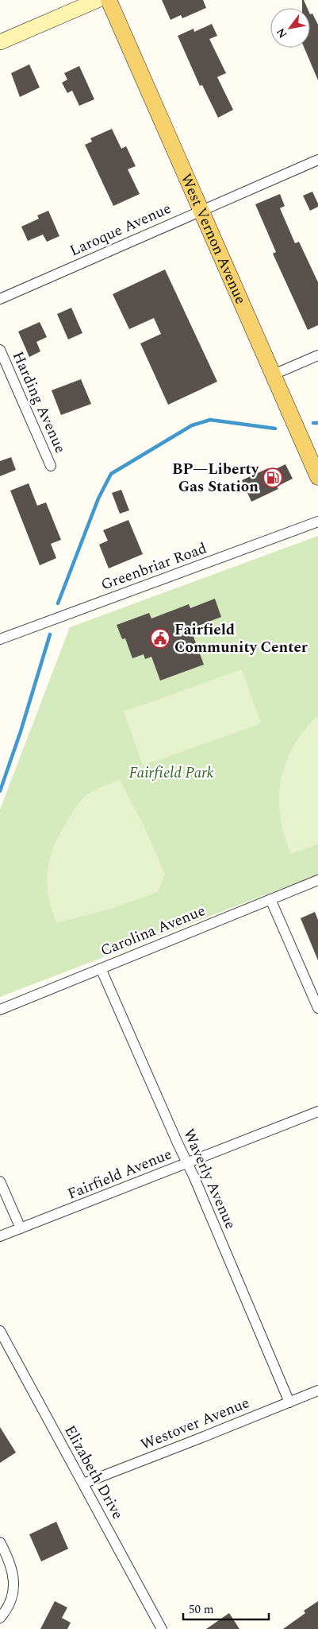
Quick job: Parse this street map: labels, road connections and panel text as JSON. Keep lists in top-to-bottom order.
{
  "streets": {
    "main road": ["West Vernon Avenue"],
    "street": [
      "Laroque Avenue",
      "Harding Avenue",
      "Greenbriar Road",
      "Carolina Avenue",
      "Fairfield Avenue",
      "Waverly Avenue",
      "Westover Avenue",
      "Elizabeth Drive"
    ]
  },
  "crossings": [
    ["Laroque Avenue", "West Vernon Avenue"],
    ["Carolina Avenue", "Waverly Avenue"],
    ["Fairfield Avenue", "Waverly Avenue"],
    ["Waverly Avenue", "Westover Avenue"],
    ["Westover Avenue", "Elizabeth Drive"]
  ],
  "parks": ["Fairfield Park"],
  "places": {
    "fuel station": ["BP—Liberty Gas Station"],
    "public building": ["Fairfield Community Center"]
  },
  "scale_bar": "50 m",
  "north": "bottom left"
}
